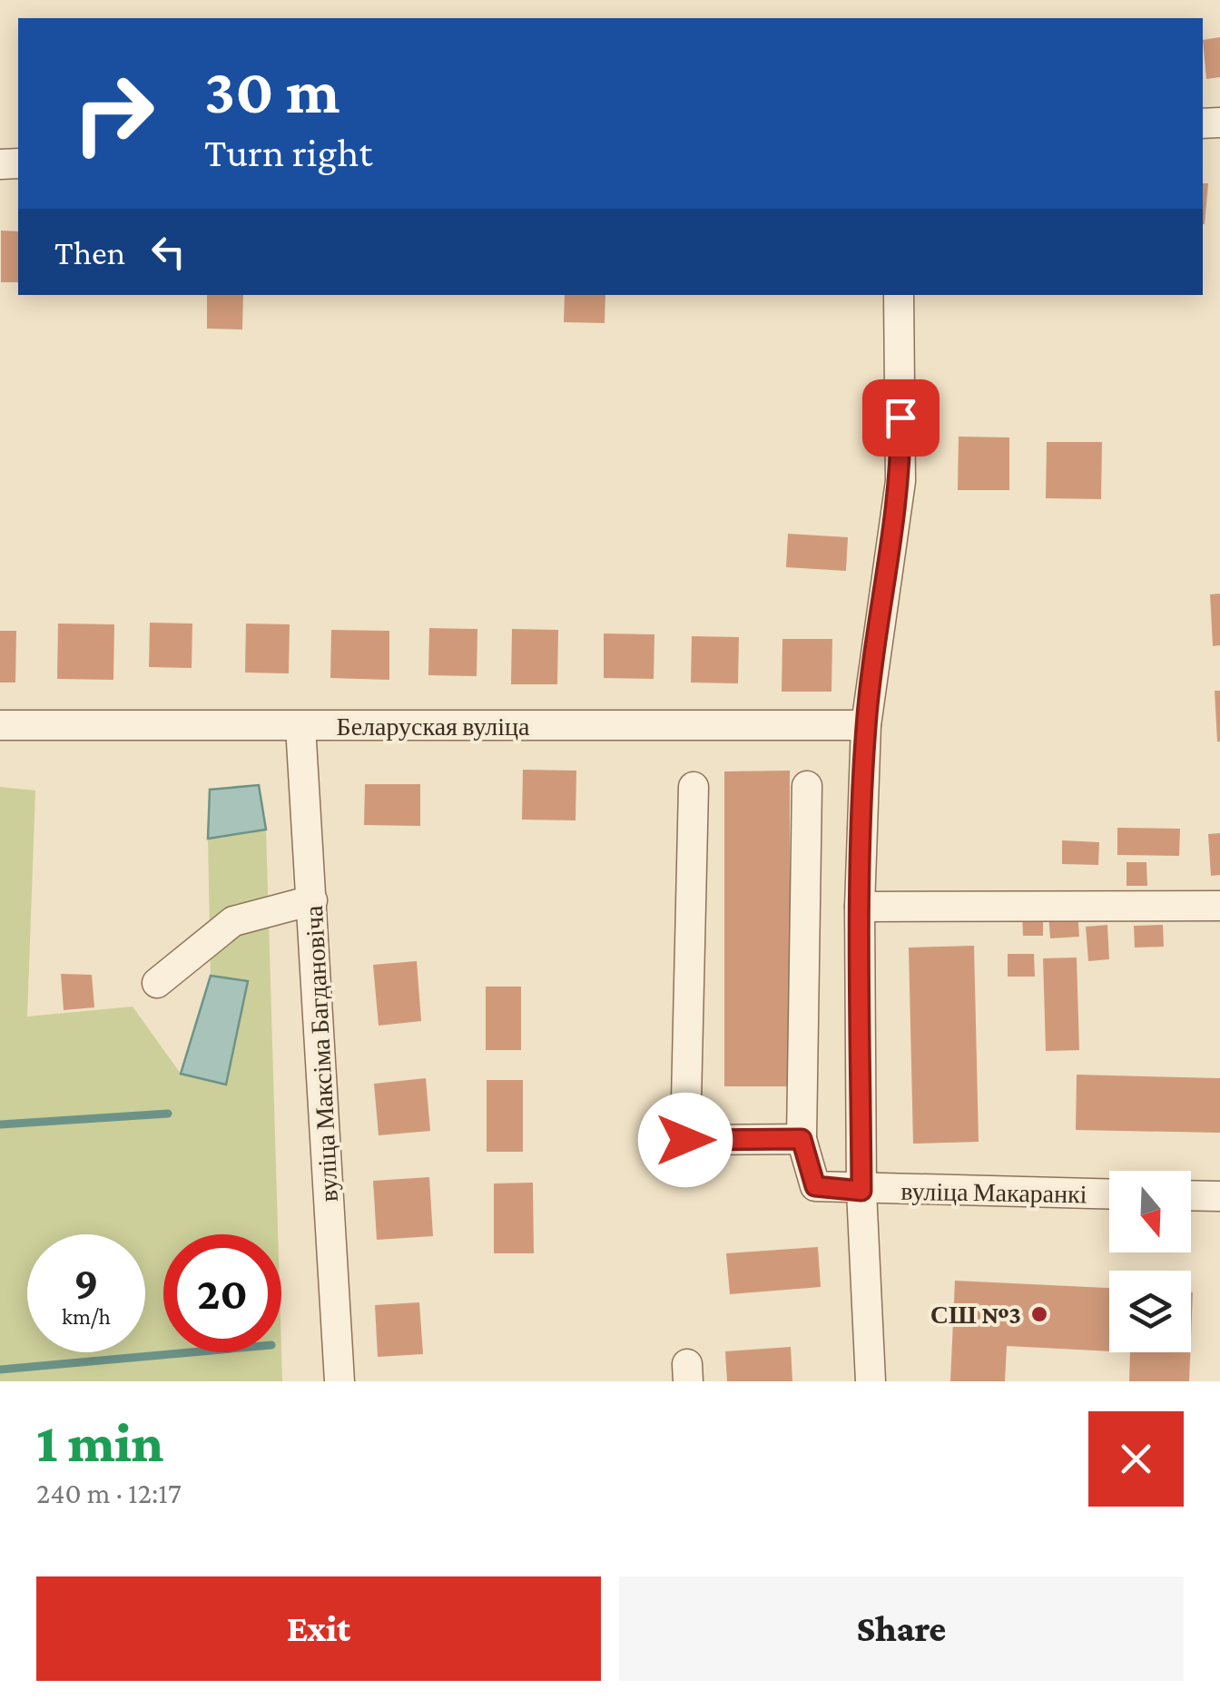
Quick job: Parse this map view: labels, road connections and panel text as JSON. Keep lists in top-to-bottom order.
{
  "streets": {
    "street": ["Беларуская вуліца", "вуліца Максіма Багдановіча", "вуліца Макаранкі"]
  },
  "crossings": [
    ["Беларуская вуліца", "вуліца Максіма Багдановіча"]
  ],
  "places": ["СШ №3"],
  "north": "bottom",
  "page": {
    "turn": ["30 m", "Turn right"],
    "then": "Then",
    "speed": "9 km/h",
    "limit": "20",
    "heading": ["1 min", "240 m · 12:17"],
    "buttons": ["Exit", "Share"]
  }
}
